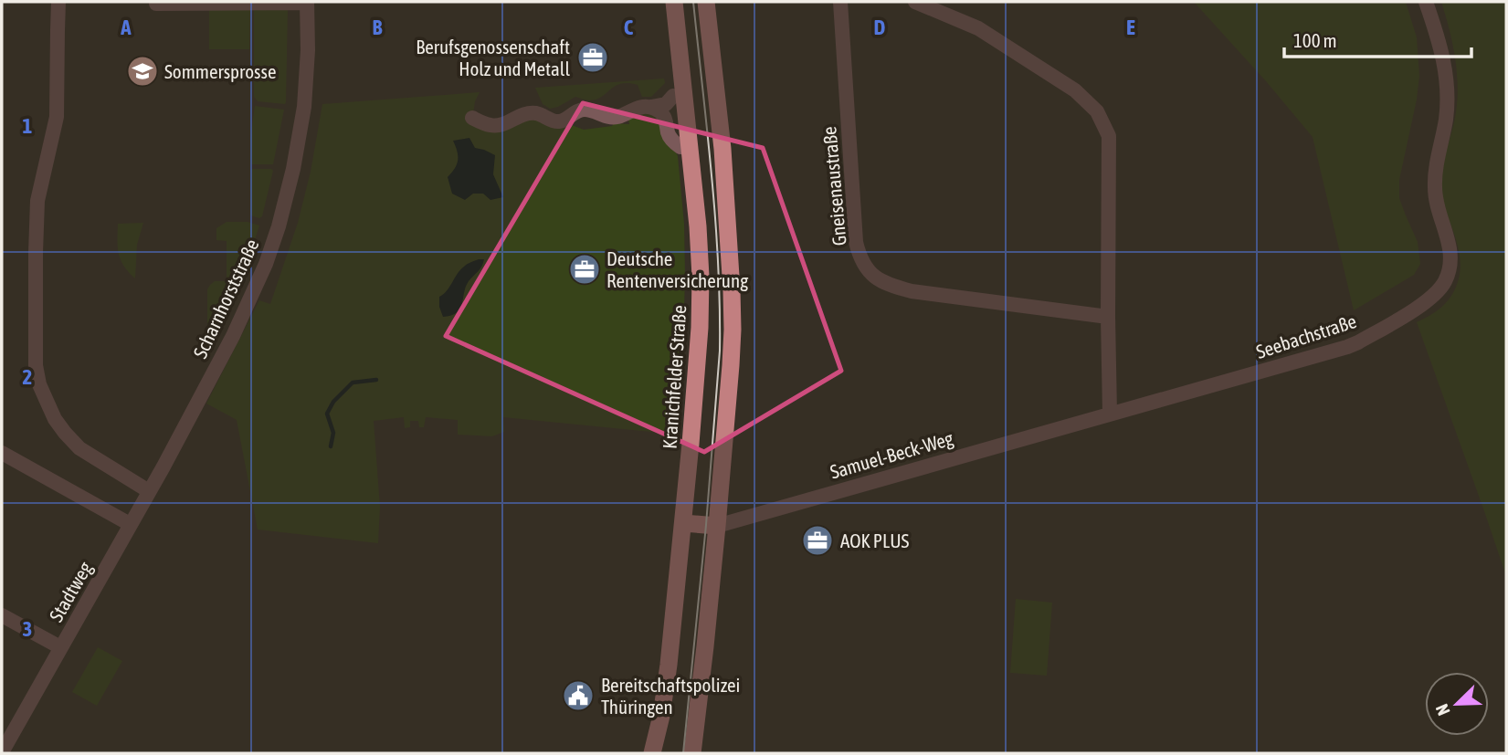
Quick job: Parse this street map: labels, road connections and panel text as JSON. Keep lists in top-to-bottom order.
{
  "streets": {
    "main road": ["Kranichfelder Straße", "Samuel-Beck-Weg"],
    "street": [
      "Gneisenaustraße",
      "Scharnhorststraße",
      "Seebachstraße",
      "Stadtweg"
    ]
  },
  "crossings": [
    ["Scharnhorststraße", "Stadtweg"],
    ["Seebachstraße", "Samuel-Beck-Weg"],
    ["Kranichfelder Straße", "Samuel-Beck-Weg"]
  ],
  "places": {
    "office": ["Berufsgenossenschaft Holz und Metall", "Deutsche Rentenversicherung", "AOK PLUS"],
    "school or university": ["Sommersprosse"],
    "public building": ["Bereitschaftspolizei Thüringen"]
  },
  "scale_bar": "100 m",
  "north": "bottom left",
  "grid": {
    "columns": [
      "A",
      "B",
      "C",
      "D",
      "E"
    ],
    "rows": ["1", "2", "3"]
  }
}
